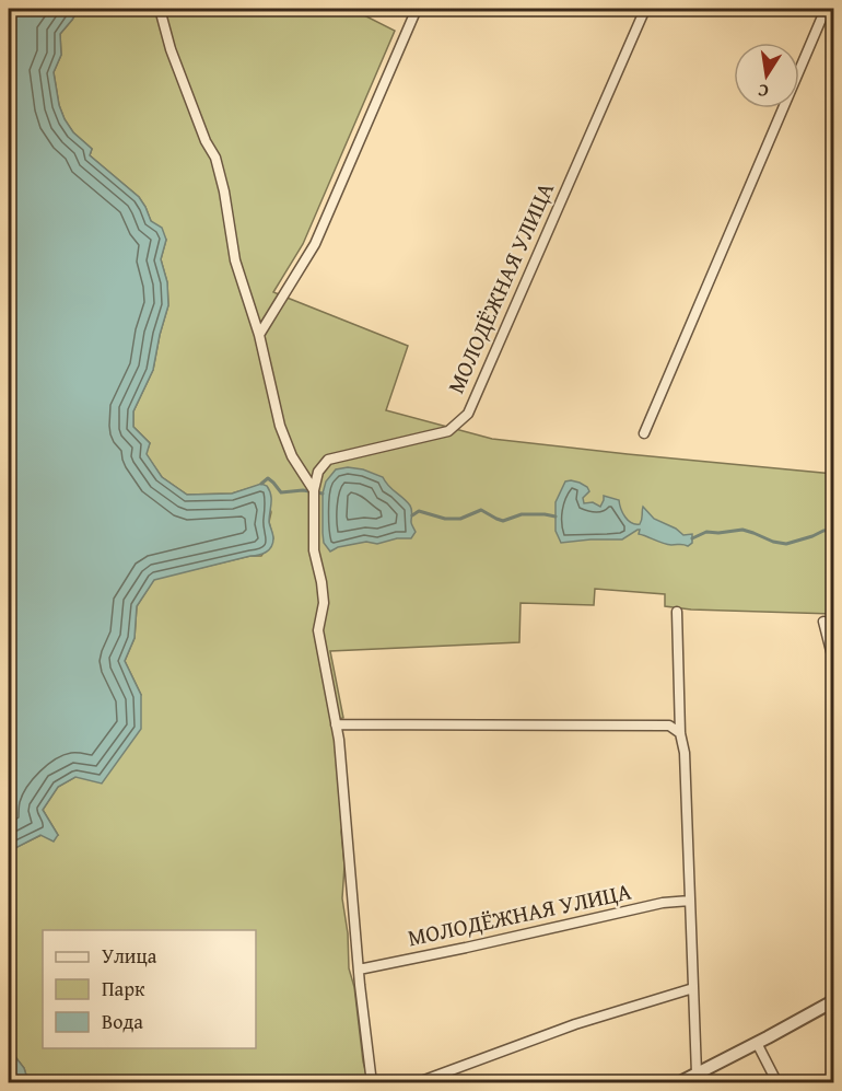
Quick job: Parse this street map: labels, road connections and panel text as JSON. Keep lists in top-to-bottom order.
{
  "streets": {
    "street": ["МОЛОДЁЖНАЯ УЛИЦА"]
  },
  "legend": ["Улица", "Парк", "Вода"],
  "north": "bottom"
}
